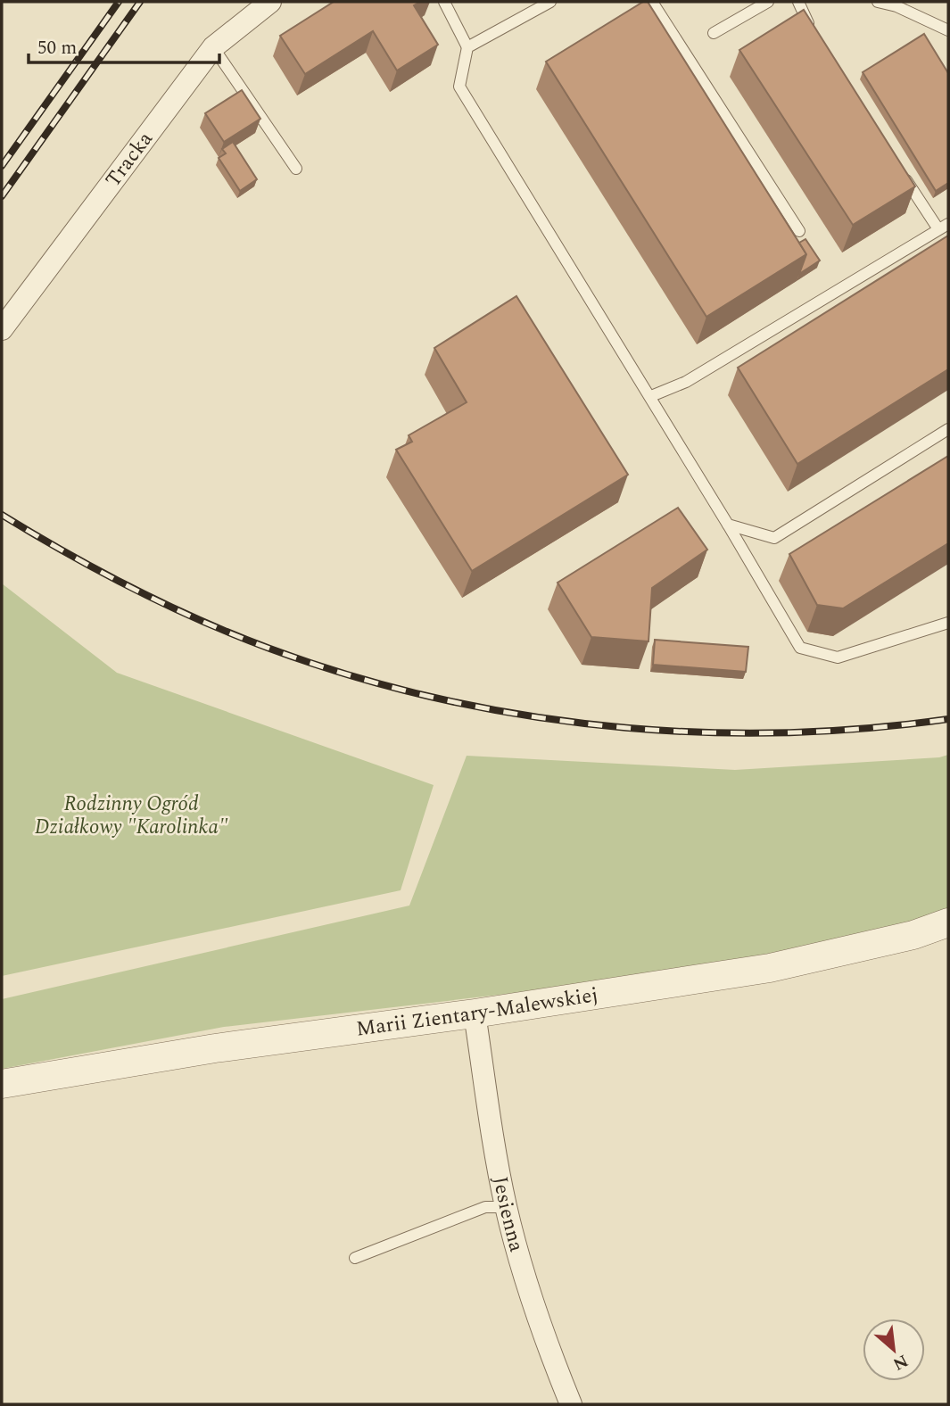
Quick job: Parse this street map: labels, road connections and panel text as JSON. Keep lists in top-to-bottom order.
{
  "streets": {
    "street": ["Tracka", "Marii Zientary-Malewskiej", "Jesienna"]
  },
  "crossings": [
    ["Marii Zientary-Malewskiej", "Jesienna"]
  ],
  "parks": ["Rodzinny Ogród Działkowy \"Karolinka\""],
  "scale_bar": "50 m",
  "north": "bottom right"
}
